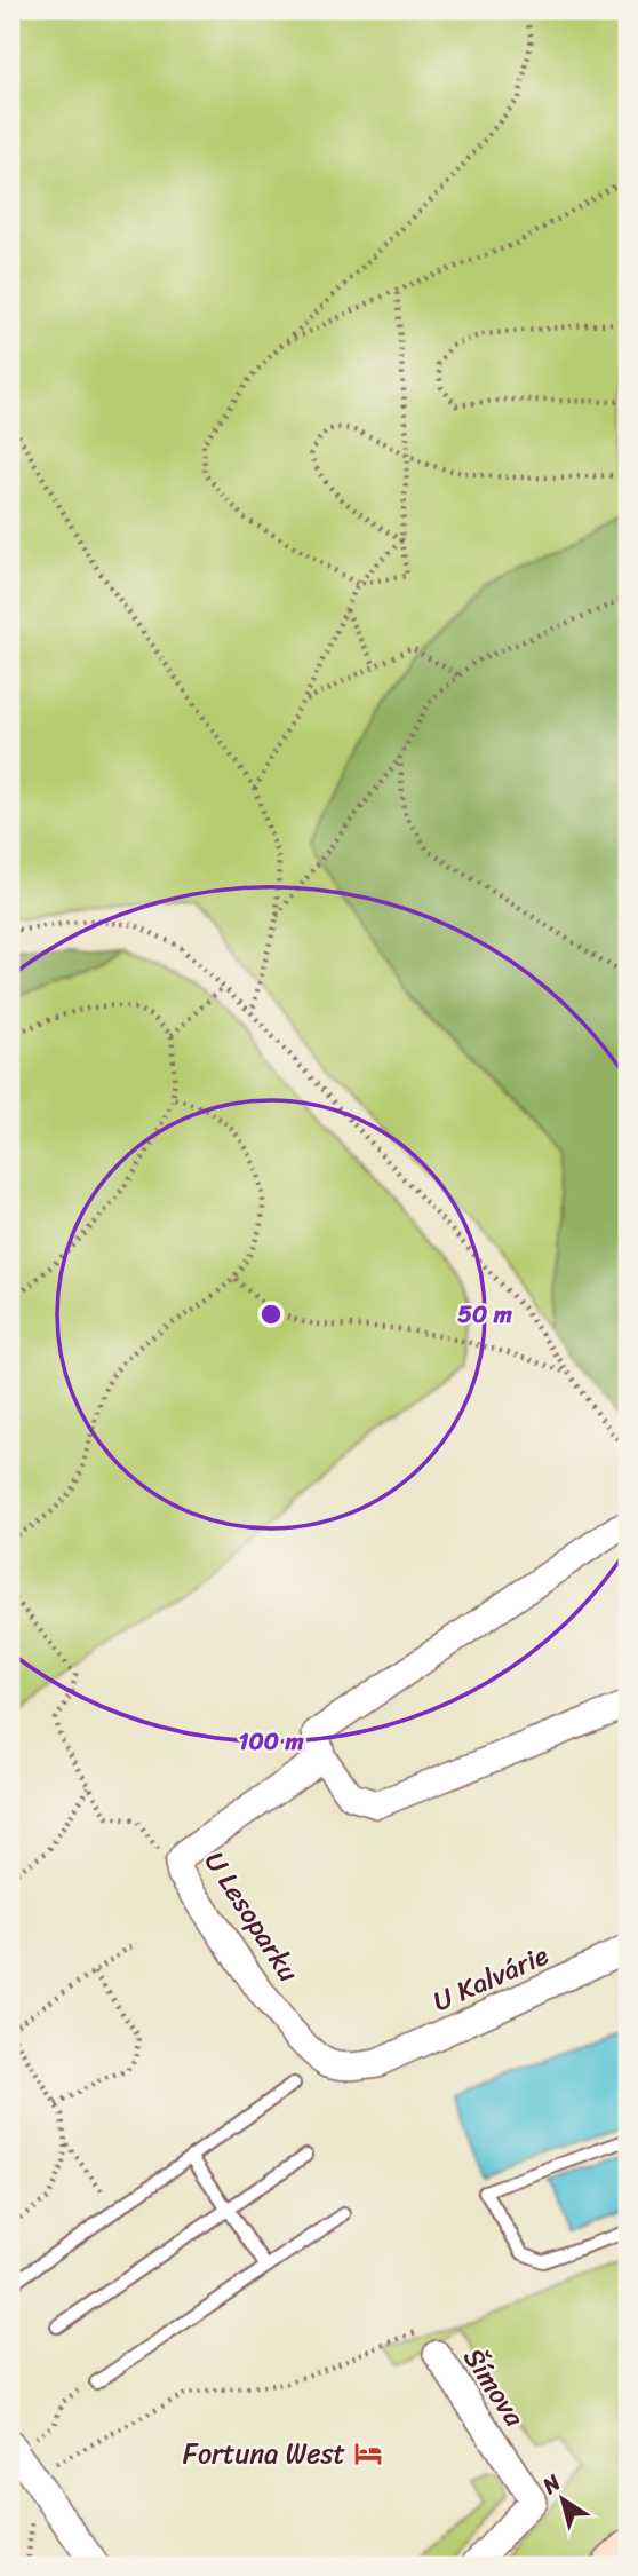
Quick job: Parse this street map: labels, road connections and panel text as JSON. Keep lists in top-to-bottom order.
{
  "streets": {
    "street": ["U Lesoparku", "U Kalvárie", "Šímova"]
  },
  "crossings": [
    ["U Lesoparku", "U Kalvárie"]
  ],
  "places": {
    "hotel": ["Fortuna West"]
  },
  "north": "top left",
  "rings": ["50 m", "100 m"]
}
